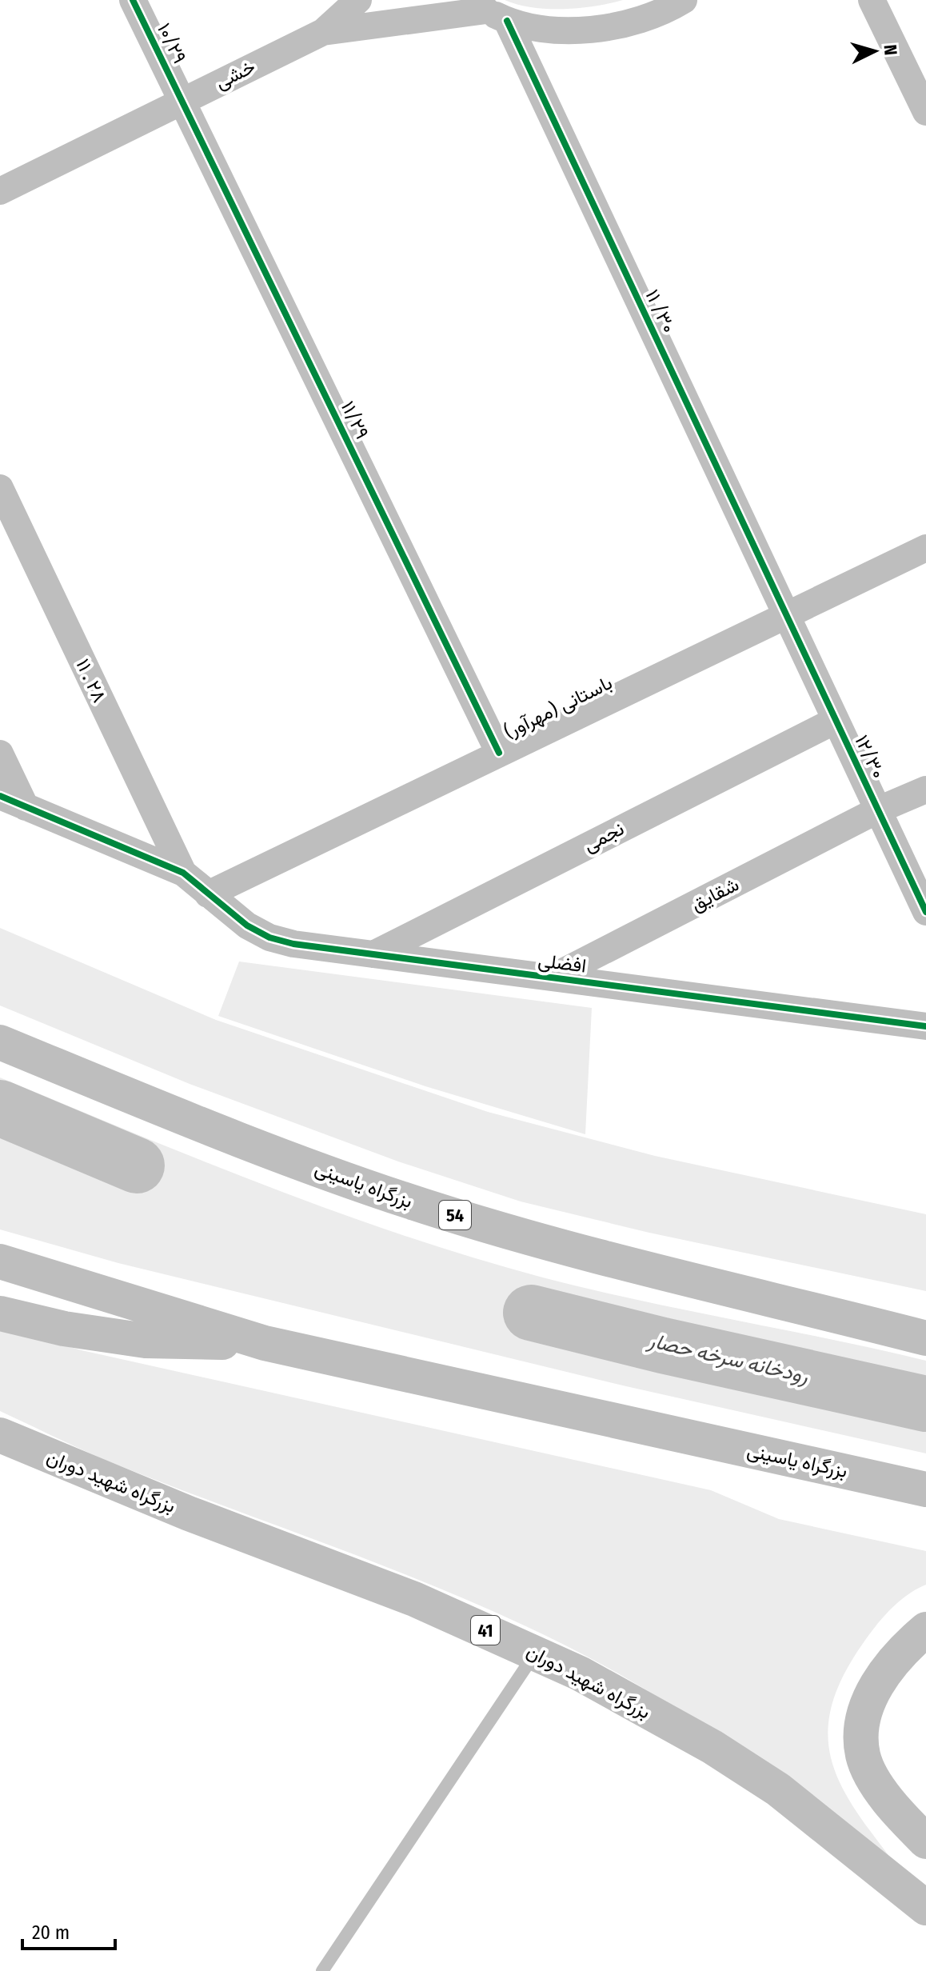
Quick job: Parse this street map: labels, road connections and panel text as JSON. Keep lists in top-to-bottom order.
{
  "streets": {
    "highway": [
      "بزرگراه یاسینی",
      "54",
      "بزرگراه شهید دوران",
      "41"
    ],
    "street": [
      "۱۰/۲۹",
      "خشی",
      "۱۱ /۳۰",
      "۱۱/۲۹",
      "۱۱ . ۲۸",
      "باستانی (مهرآور)",
      "۱۲/۳۰",
      "نجمی",
      "شقایق",
      "افضلی"
    ]
  },
  "crossings": [
    ["۱۰/۲۹", "خشی"],
    ["۱۰/۲۹", "۱۱/۲۹"],
    ["خشی", "۱۱ /۳۰"],
    ["خشی", "۱۱/۲۹"],
    ["۱۱ /۳۰", "باستانی (مهرآور)"],
    ["۱۱ /۳۰", "۱۲/۳۰"],
    ["۱۱/۲۹", "باستانی (مهرآور)"],
    ["۱۱ . ۲۸", "افضلی"],
    ["باستانی (مهرآور)", "۱۲/۳۰"],
    ["باستانی (مهرآور)", "افضلی"],
    ["۱۲/۳۰", "نجمی"],
    ["۱۲/۳۰", "شقایق"],
    ["نجمی", "افضلی"],
    ["شقایق", "افضلی"]
  ],
  "water": ["رودخانه سرخه حصار"],
  "scale_bar": "20 m",
  "north": "right"
}
